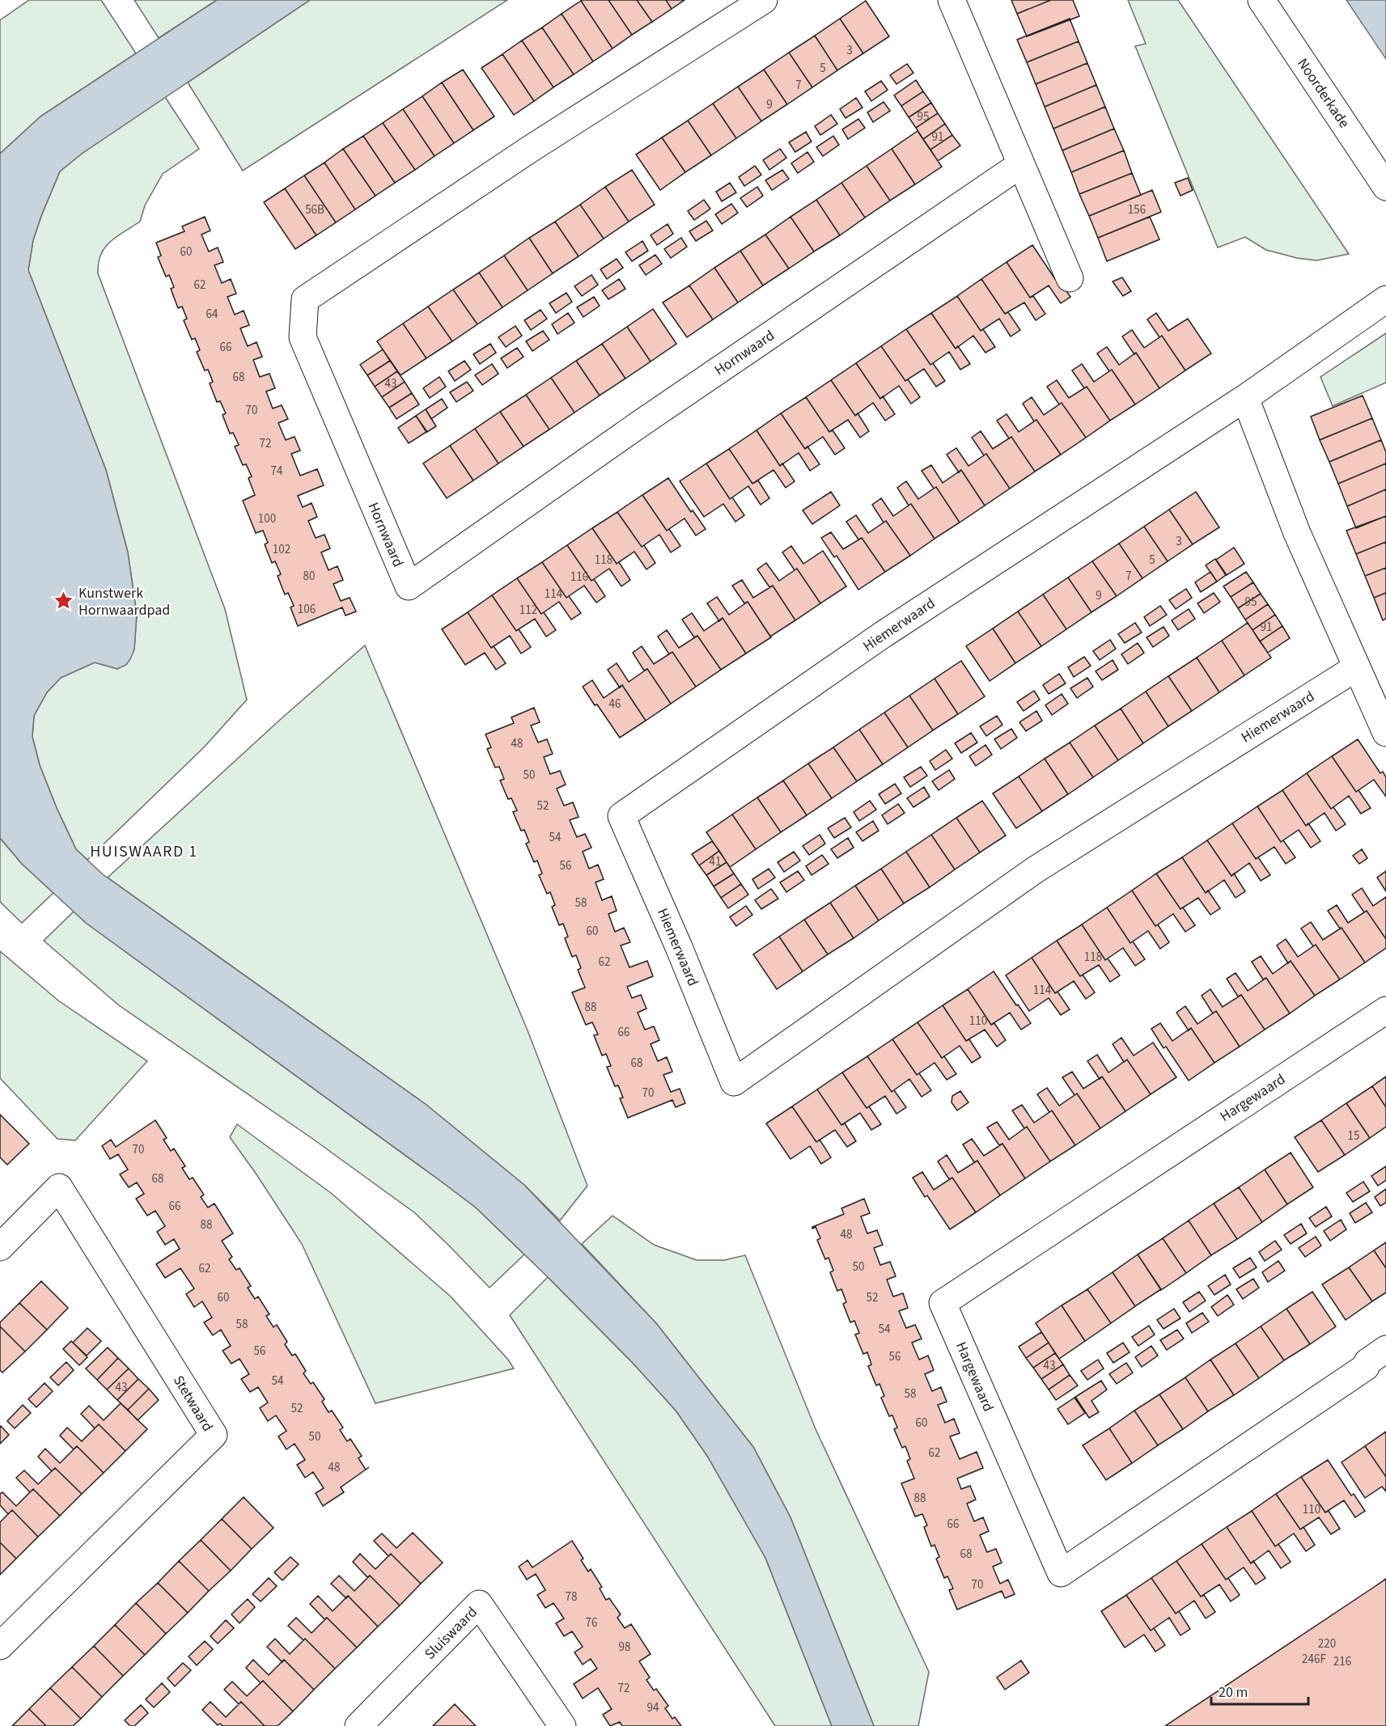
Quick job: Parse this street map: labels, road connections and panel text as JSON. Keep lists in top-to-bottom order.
{
  "streets": {
    "street": [
      "Noorderkade",
      "Hornwaard",
      "Hiemerwaard",
      "Hargewaard",
      "Stetwaard",
      "Sluiswaard"
    ]
  },
  "districts": ["HUISWAARD 1"],
  "places": {
    "place": ["Kunstwerk Hornwaardpad"]
  },
  "house_numbers": [
    "3",
    "5",
    "7",
    "9",
    "95",
    "91",
    "56B",
    "156",
    "60",
    "62",
    "64",
    "66",
    "68",
    "43",
    "70",
    "72",
    "74",
    "100",
    "3",
    "102",
    "118",
    "5",
    "80",
    "7",
    "116",
    "114",
    "9",
    "95",
    "106",
    "112",
    "91",
    "46",
    "48",
    "50",
    "52",
    "54",
    "41",
    "56",
    "58",
    "60",
    "118",
    "62",
    "114",
    "88",
    "110",
    "66",
    "68",
    "70",
    "15",
    "70",
    "68",
    "66",
    "88",
    "48",
    "50",
    "62",
    "60",
    "52",
    "58",
    "54",
    "56",
    "56",
    "43",
    "54",
    "43",
    "58",
    "52",
    "60",
    "50",
    "62",
    "48",
    "88",
    "110",
    "66",
    "68",
    "70",
    "78",
    "76",
    "220",
    "98",
    "246F",
    "216",
    "72",
    "94"
  ],
  "scale_bar": "20 m"
}
